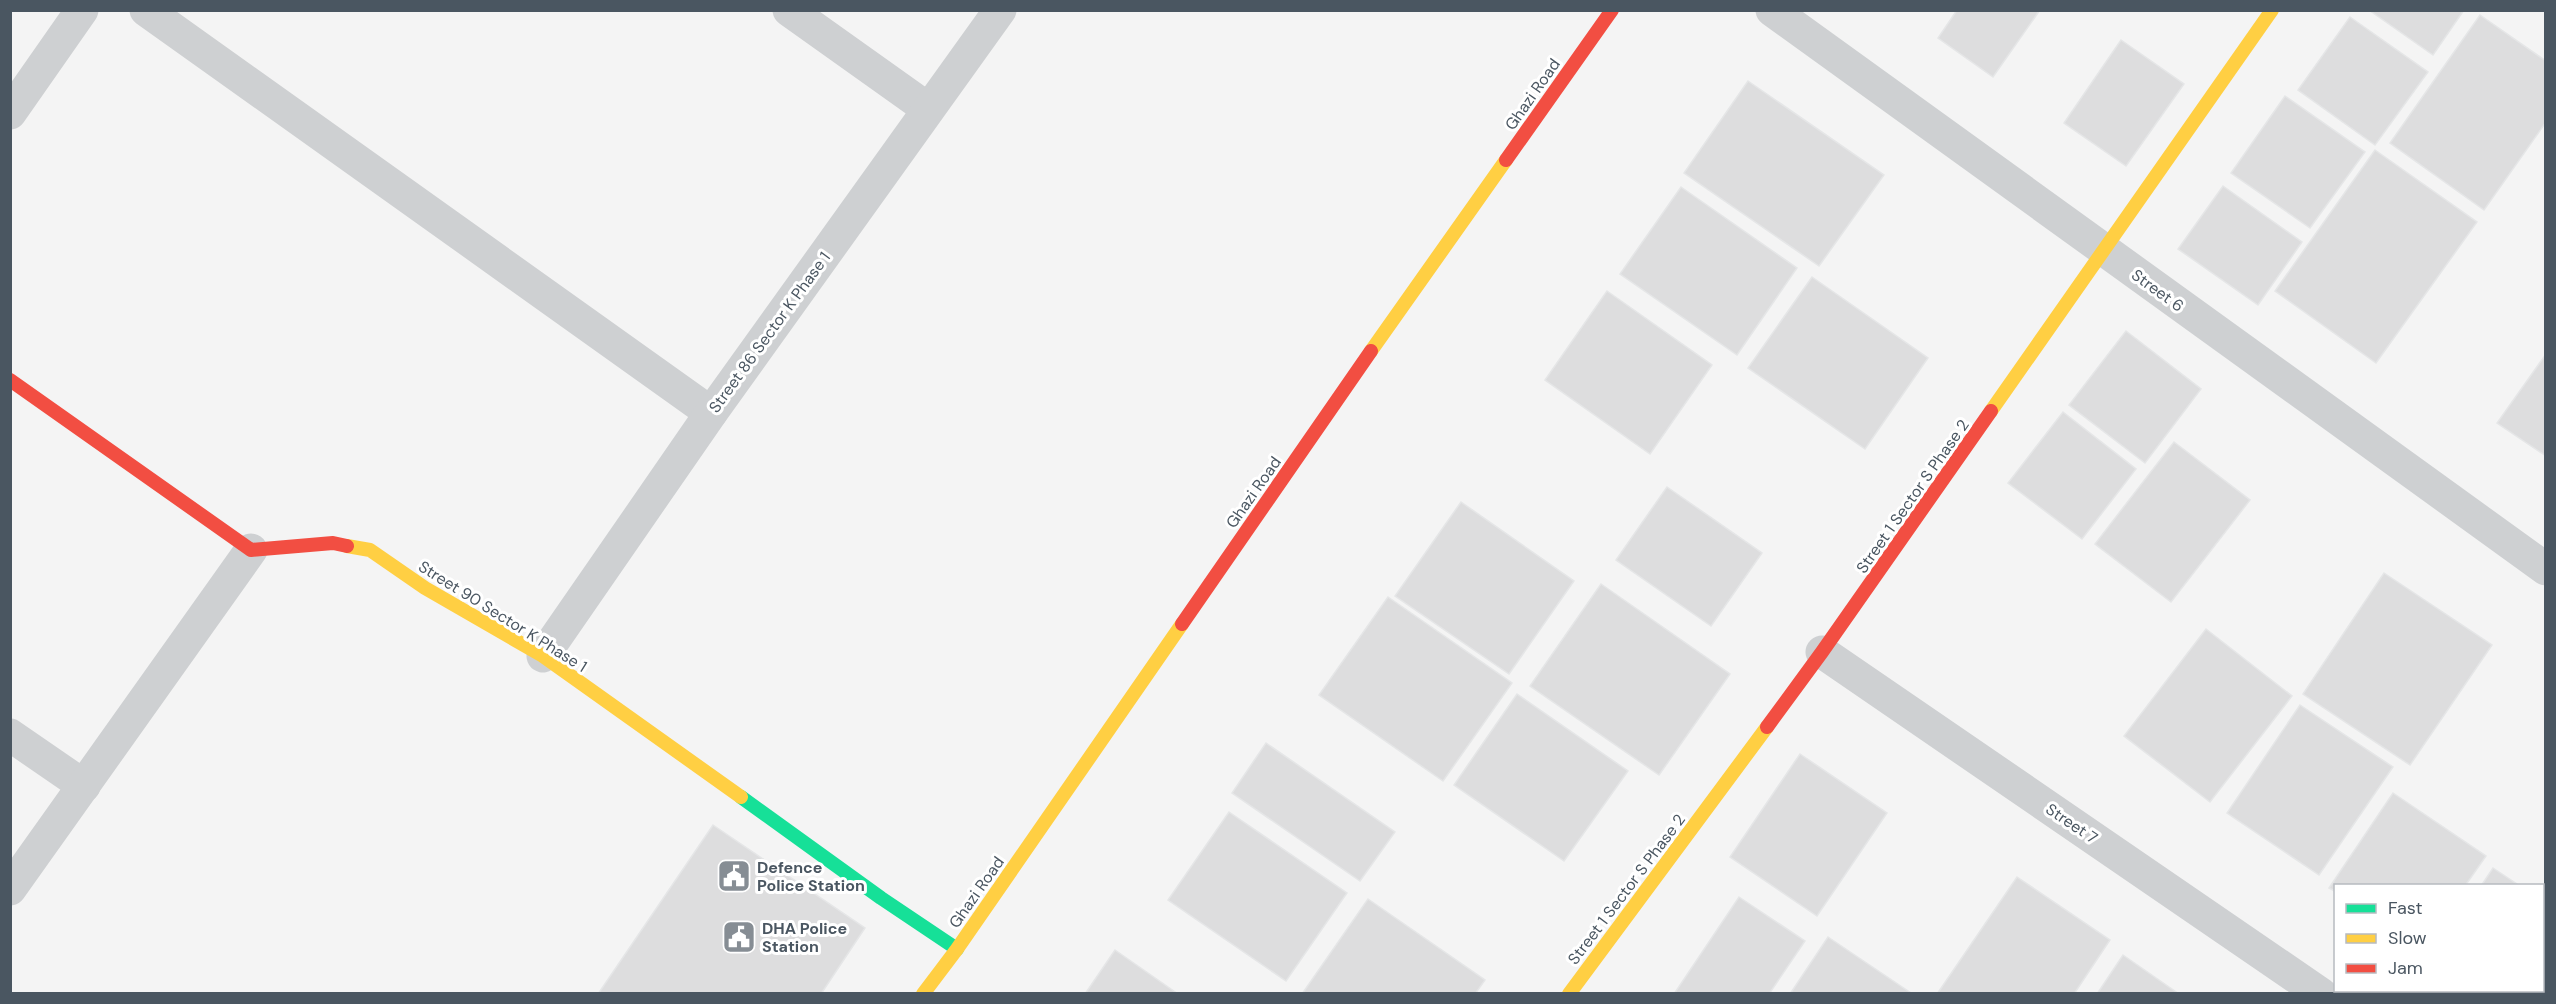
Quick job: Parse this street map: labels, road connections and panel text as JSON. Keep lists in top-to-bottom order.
{
  "streets": {
    "street": [
      "Ghazi Road",
      "Street 6",
      "Street 86 Sector K Phase 1",
      "Street 1 Sector S Phase 2",
      "Street 90 Sector K Phase 1",
      "Street 7"
    ]
  },
  "crossings": [
    ["Ghazi Road", "Street 90 Sector K Phase 1"],
    ["Street 6", "Street 1 Sector S Phase 2"],
    ["Street 86 Sector K Phase 1", "Street 90 Sector K Phase 1"],
    ["Street 1 Sector S Phase 2", "Street 7"]
  ],
  "places": {
    "public building": ["Defence Police Station", "DHA Police Station"]
  },
  "legend": ["Fast", "Slow", "Jam"]
}
